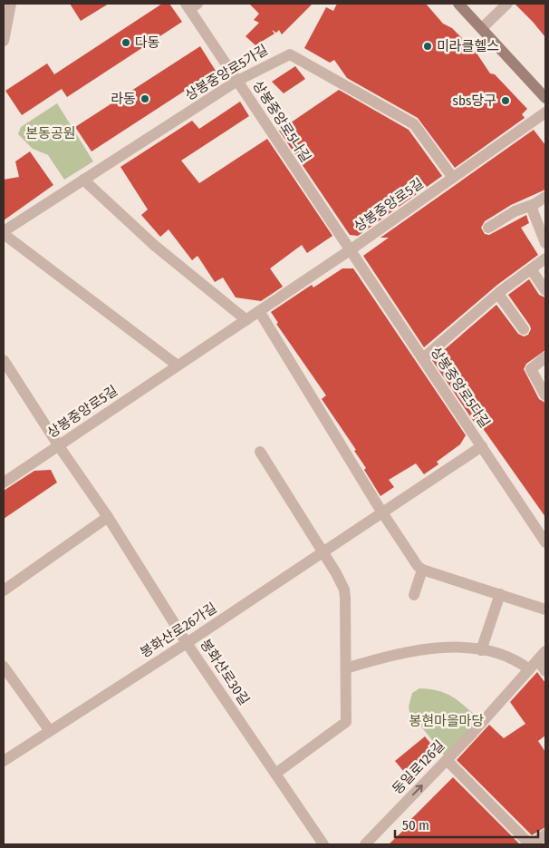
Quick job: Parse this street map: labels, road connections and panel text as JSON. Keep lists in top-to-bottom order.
{
  "streets": {
    "street": [
      "상봉중앙로5가길",
      "상봉중앙로5나길",
      "상봉중앙로5길",
      "상봉중앙로5다길",
      "봉화산로26가길",
      "봉화산로30길",
      "동일로126길"
    ]
  },
  "crossings": [
    ["상봉중앙로5가길", "상봉중앙로5나길"],
    ["상봉중앙로5가길", "상봉중앙로5길"],
    ["상봉중앙로5나길", "상봉중앙로5길"],
    ["상봉중앙로5나길", "상봉중앙로5다길"],
    ["상봉중앙로5길", "상봉중앙로5다길"],
    ["상봉중앙로5길", "봉화산로30길"],
    ["상봉중앙로5다길", "봉화산로26가길"],
    ["봉화산로26가길", "봉화산로30길"]
  ],
  "one_way": ["동일로126길"],
  "parks": ["본동공원", "봉현마을마당"],
  "places": [
    "다동",
    "미라클헬스",
    "라동",
    "sbs당구"
  ],
  "scale_bar": "50 m"
}
